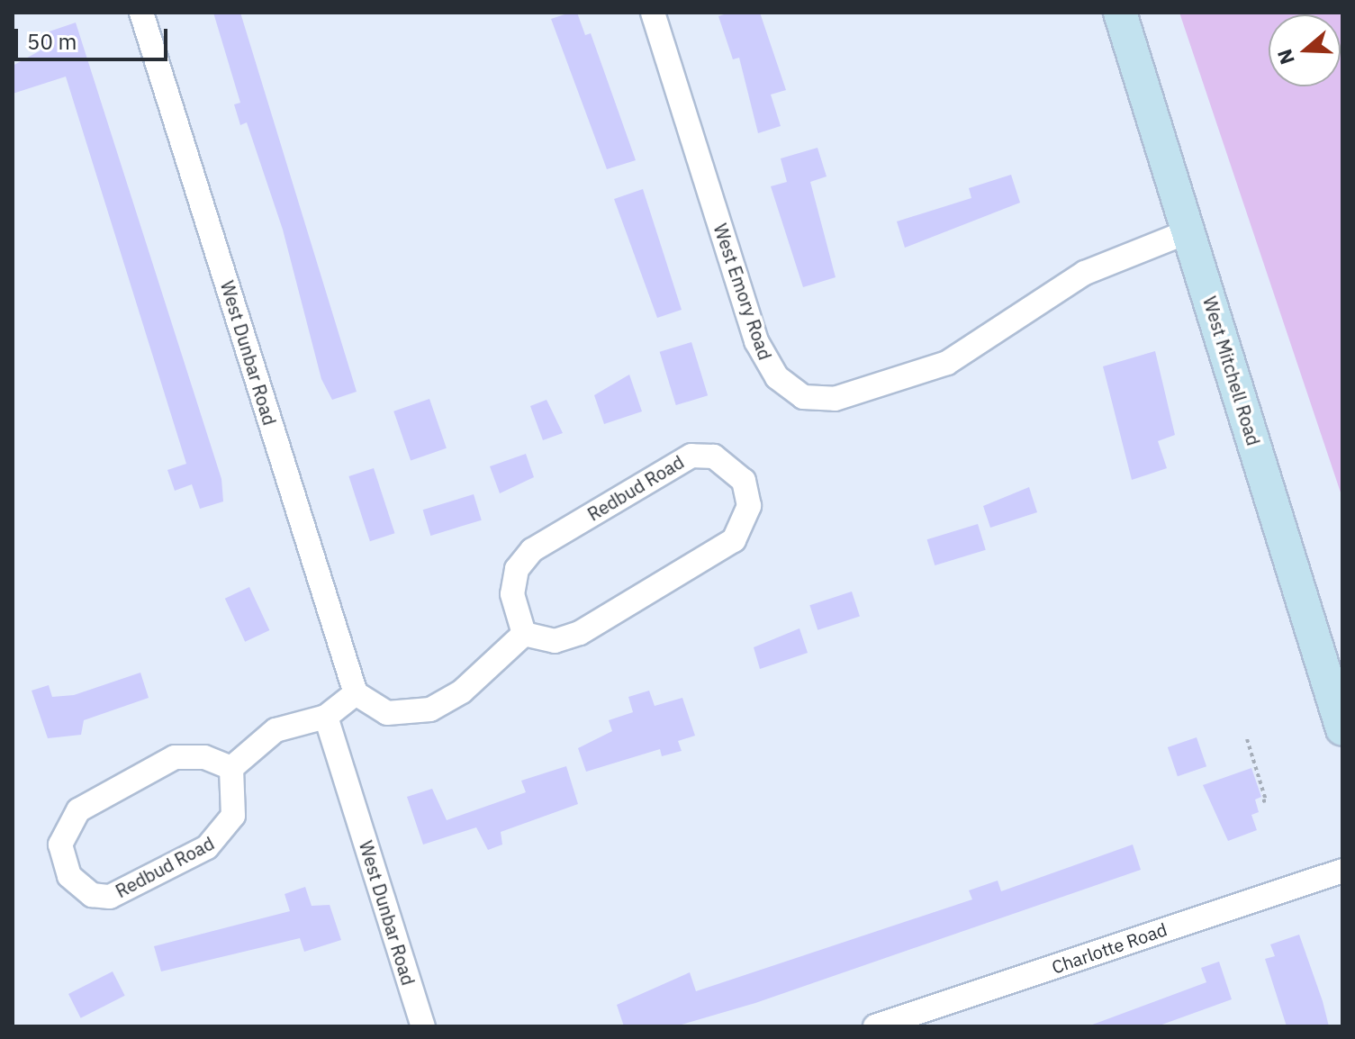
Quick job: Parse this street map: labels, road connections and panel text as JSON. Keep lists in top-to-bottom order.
{
  "streets": {
    "main road": ["West Mitchell Road"],
    "street": [
      "West Emory Road",
      "West Dunbar Road",
      "Redbud Road",
      "Charlotte Road"
    ]
  },
  "crossings": [
    ["West Emory Road", "West Mitchell Road"]
  ],
  "scale_bar": "50 m",
  "north": "left"
}
